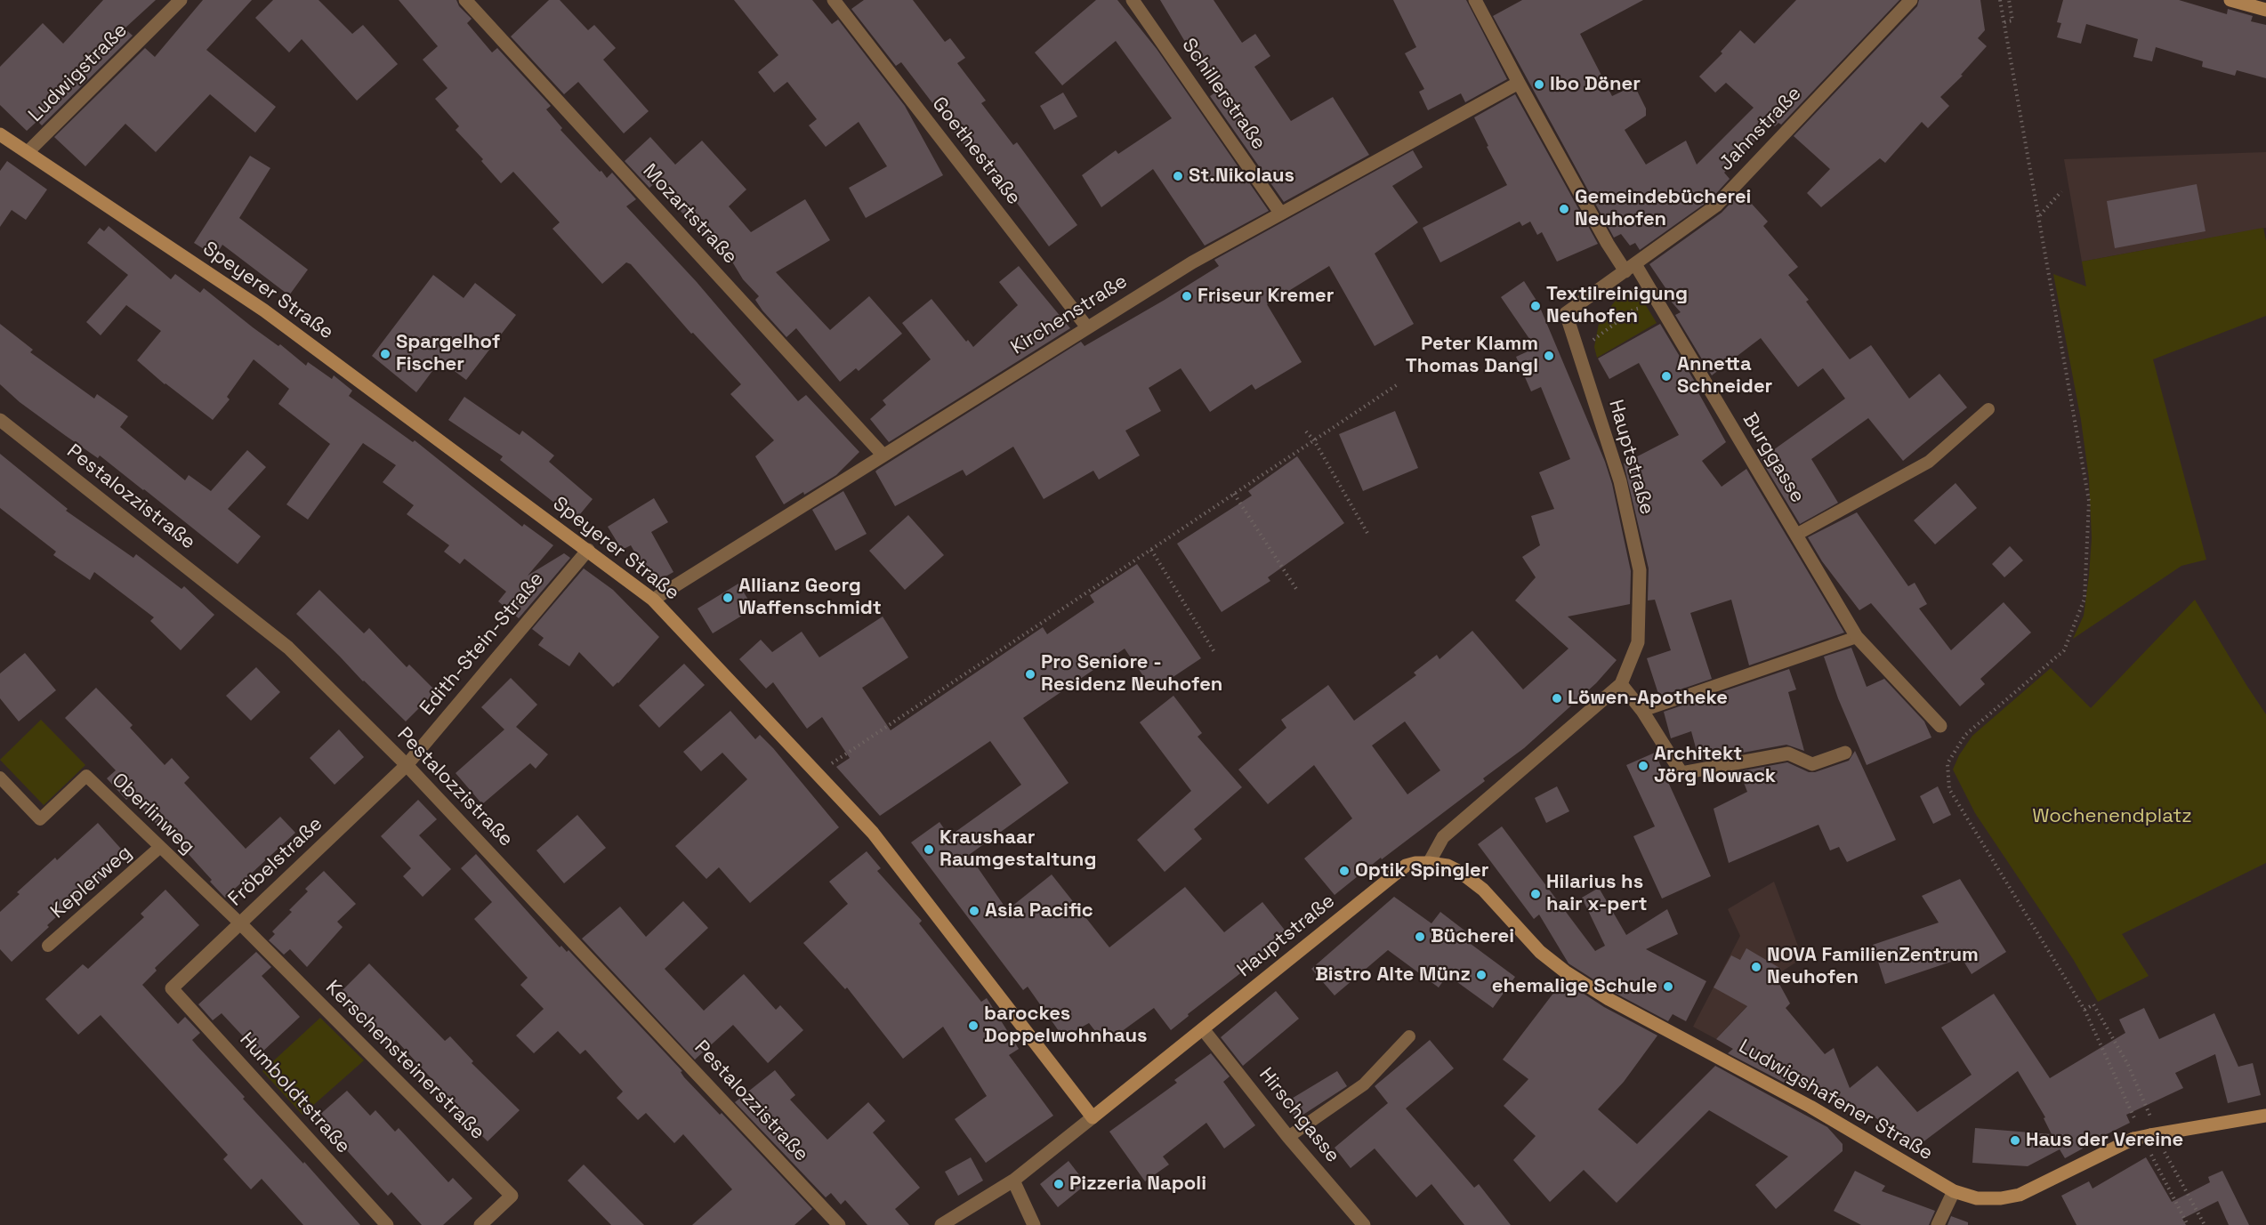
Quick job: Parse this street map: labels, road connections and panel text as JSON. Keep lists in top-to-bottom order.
{
  "streets": {
    "main road": ["Speyerer Straße", "Hauptstraße", "Ludwigshafener Straße"],
    "street": [
      "Ludwigstraße",
      "Schillerstraße",
      "Jahnstraße",
      "Goethestraße",
      "Mozartstraße",
      "Kirchenstraße",
      "Burggasse",
      "Pestalozzistraße",
      "Edith-Stein-Straße",
      "Fröbelstraße",
      "Kerschensteinerstraße",
      "Humboldtstraße",
      "Hirschgasse"
    ],
    "lane": ["Oberlinweg", "Keplerweg"]
  },
  "crossings": [
    ["Ludwigstraße", "Speyerer Straße"],
    ["Schillerstraße", "Kirchenstraße"],
    ["Jahnstraße", "Hauptstraße"],
    ["Jahnstraße", "Burggasse"],
    ["Goethestraße", "Kirchenstraße"],
    ["Mozartstraße", "Kirchenstraße"],
    ["Speyerer Straße", "Kirchenstraße"],
    ["Speyerer Straße", "Hauptstraße"],
    ["Speyerer Straße", "Edith-Stein-Straße"],
    ["Kirchenstraße", "Burggasse"],
    ["Hauptstraße", "Burggasse"],
    ["Hauptstraße", "Ludwigshafener Straße"],
    ["Hauptstraße", "Hirschgasse"],
    ["Pestalozzistraße", "Edith-Stein-Straße"],
    ["Pestalozzistraße", "Fröbelstraße"],
    ["Edith-Stein-Straße", "Fröbelstraße"],
    ["Oberlinweg", "Fröbelstraße"],
    ["Oberlinweg", "Keplerweg"],
    ["Oberlinweg", "Kerschensteinerstraße"],
    ["Fröbelstraße", "Kerschensteinerstraße"],
    ["Fröbelstraße", "Humboldtstraße"]
  ],
  "parks": ["Wochenendplatz"],
  "places": [
    "Ibo Döner",
    "St.Nikolaus",
    "Gemeindebücherei Neuhofen",
    "Friseur Kremer",
    "Textilreinigung Neuhofen",
    "Spargelhof Fischer",
    "Peter Klamm Thomas Dangl",
    "Annetta Schneider",
    "Allianz Georg Waffenschmidt",
    "Pro Seniore - Residenz Neuhofen",
    "Löwen-Apotheke",
    "Architekt Jörg Nowack",
    "Kraushaar Raumgestaltung",
    "Optik Spingler",
    "Hilarius hs hair x-pert",
    "Asia Pacific",
    "Bücherei",
    "NOVA FamilienZentrum Neuhofen",
    "Bistro Alte Münz",
    "ehemalige Schule",
    "barockes Doppelwohnhaus",
    "Haus der Vereine",
    "Pizzeria Napoli"
  ]
}
